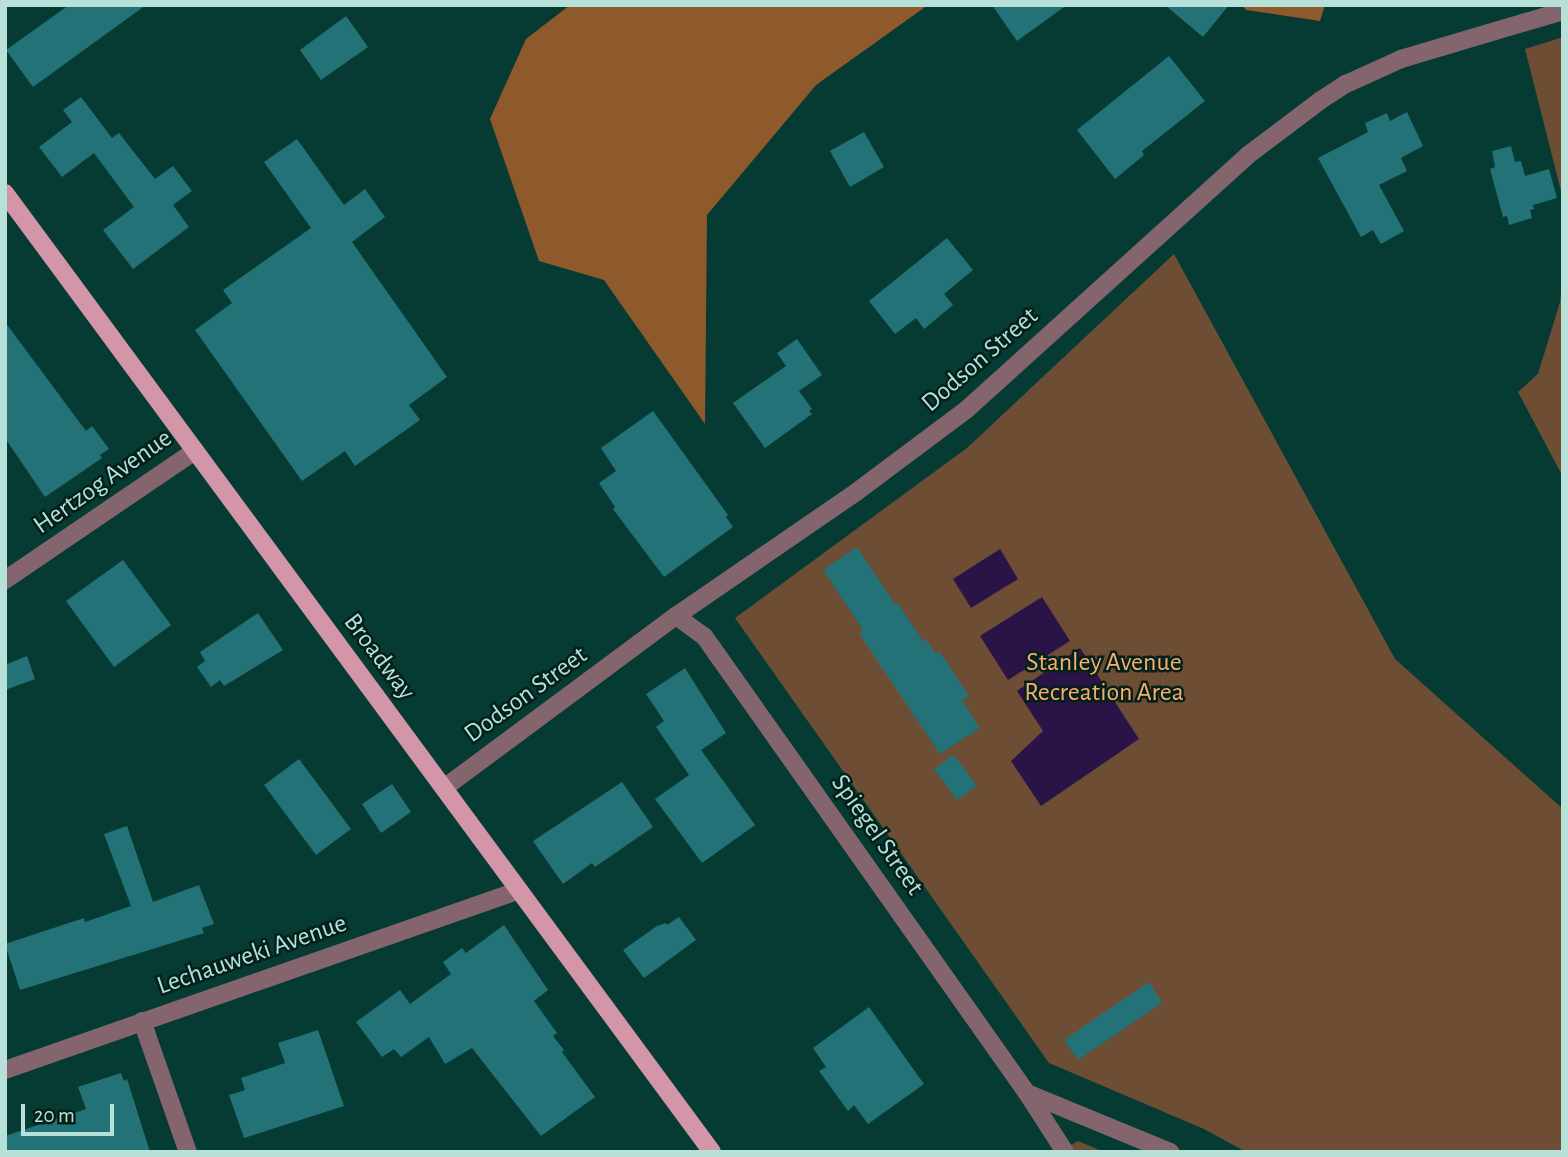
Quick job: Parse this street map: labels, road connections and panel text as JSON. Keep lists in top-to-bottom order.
{
  "streets": {
    "main road": ["Broadway"],
    "street": [
      "Dodson Street",
      "Hertzog Avenue",
      "Spiegel Street",
      "Lechauweki Avenue"
    ]
  },
  "crossings": [
    ["Dodson Street", "Broadway"],
    ["Dodson Street", "Spiegel Street"],
    ["Hertzog Avenue", "Broadway"],
    ["Broadway", "Lechauweki Avenue"]
  ],
  "parks": ["Stanley Avenue Recreation Area"],
  "scale_bar": "20 m"
}
